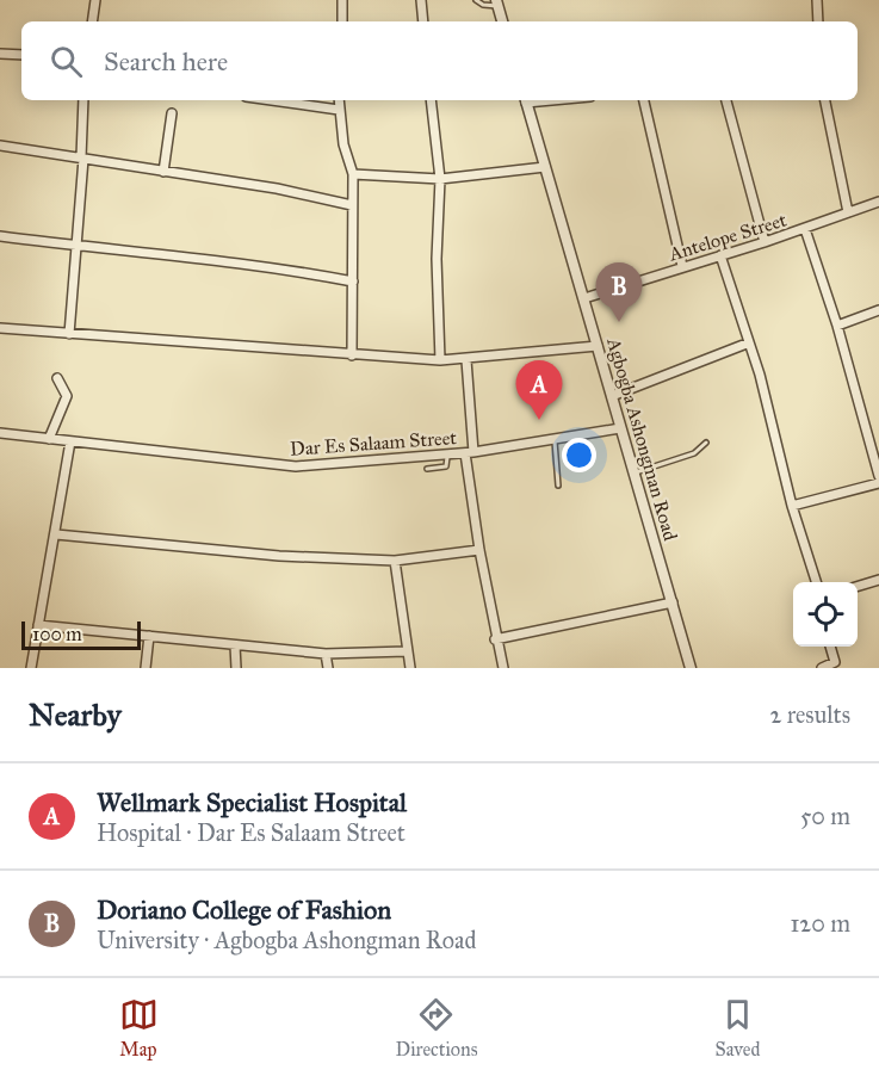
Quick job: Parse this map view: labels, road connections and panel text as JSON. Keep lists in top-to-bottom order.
{
  "streets": {
    "street": ["Antelope Street", "Agbogba Ashongman Road", "Dar Es Salaam Street"]
  },
  "crossings": [
    ["Antelope Street", "Agbogba Ashongman Road"],
    ["Agbogba Ashongman Road", "Dar Es Salaam Street"]
  ],
  "scale_bar": "100 m",
  "page": {
    "search": "Search here",
    "pins": ["B", "A"],
    "scale": "100 m",
    "heading": ["Nearby", "2 results"],
    "list": [
      {
        "mark": "A",
        "name": "Wellmark Specialist Hospital",
        "note": "Hospital · Dar Es Salaam Street",
        "value": "50 m"
      },
      {
        "mark": "B",
        "name": "Doriano College of Fashion",
        "note": "University · Agbogba Ashongman Road",
        "value": "120 m"
      }
    ],
    "nav": ["Map", "Directions", "Saved"]
  }
}
